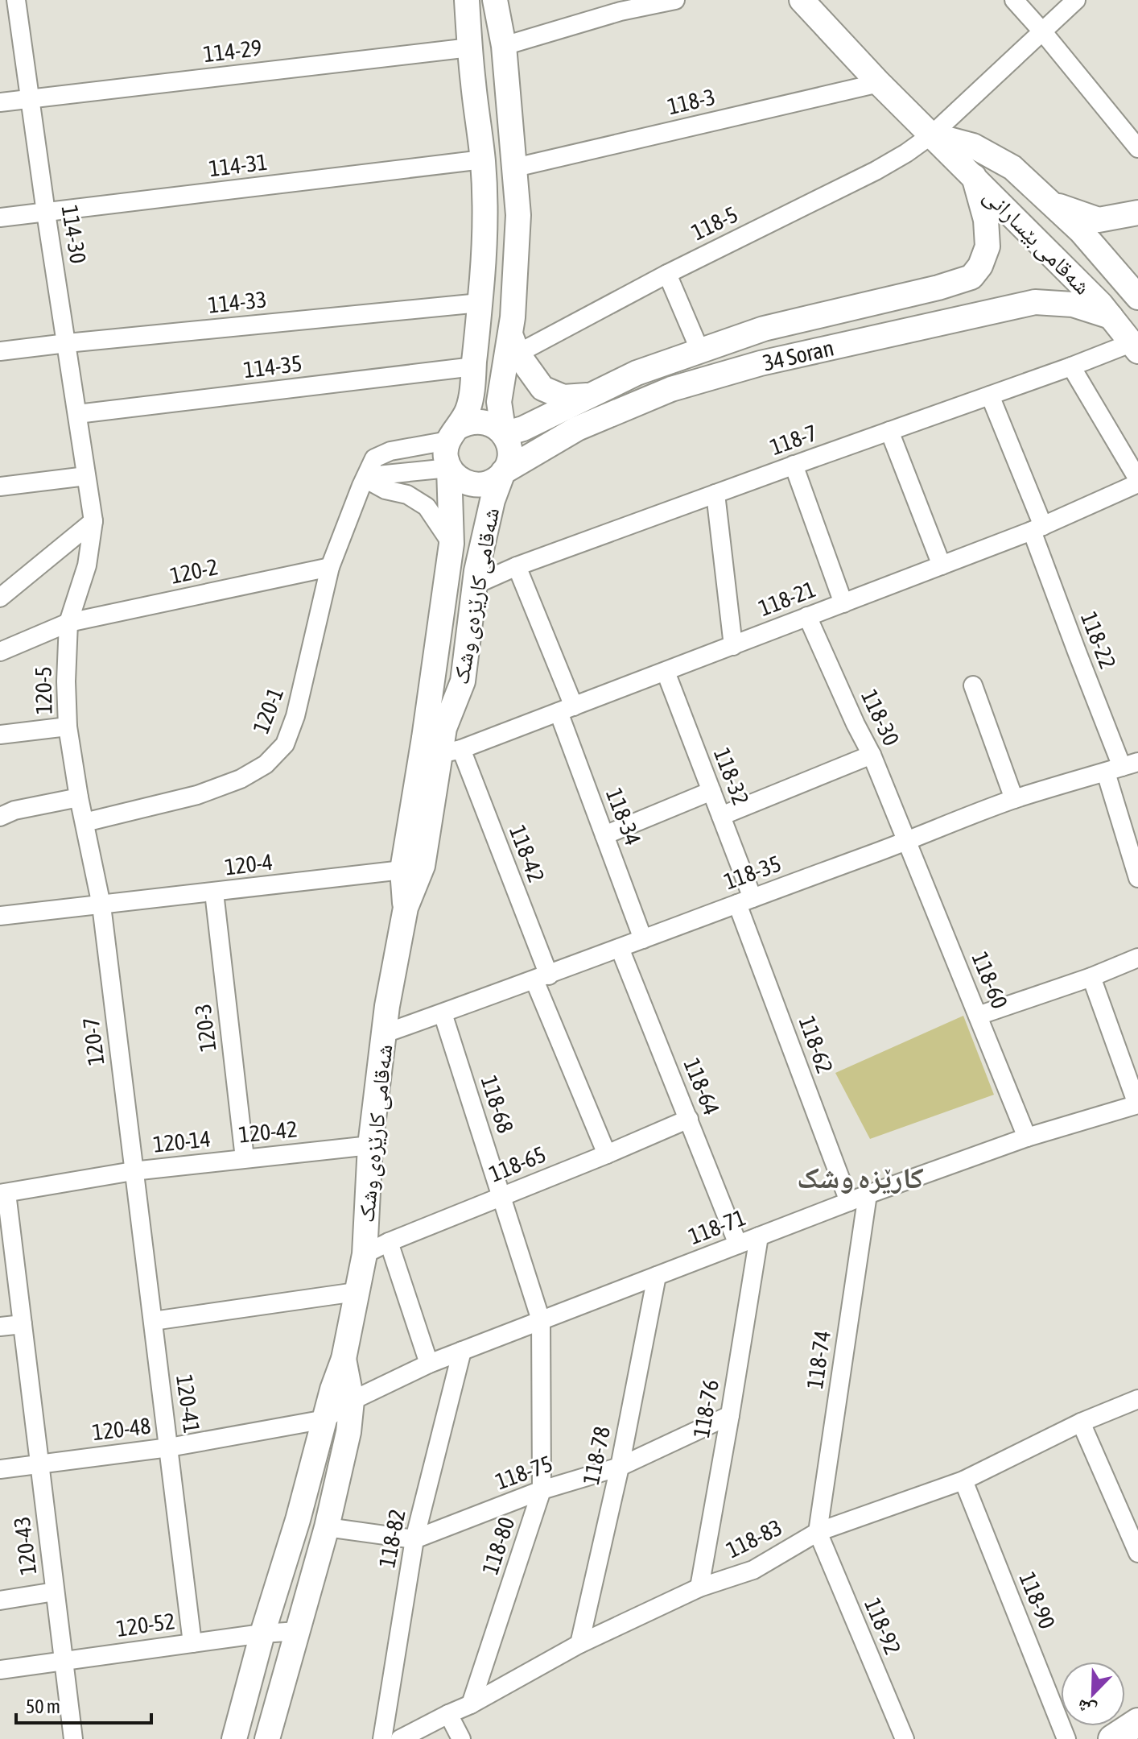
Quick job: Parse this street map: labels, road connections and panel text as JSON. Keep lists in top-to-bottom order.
{
  "streets": {
    "main road": ["شەقامی بێسارانی", "34 Soran", "شەقامی کارێزەی وشک"],
    "street": [
      "114-29",
      "118-3",
      "114-31",
      "118-5",
      "114-30",
      "114-33",
      "114-35",
      "118-7",
      "120-2",
      "118-21",
      "118-22",
      "120-5",
      "120-1",
      "118-30",
      "118-32",
      "118-34",
      "118-42",
      "120-4",
      "118-35",
      "118-60",
      "120-3",
      "120-7",
      "118-62",
      "118-64",
      "118-68",
      "120-42",
      "120-14",
      "118-65",
      "118-71",
      "118-74",
      "120-41",
      "118-76",
      "120-48",
      "118-78",
      "118-75",
      "118-82",
      "118-83",
      "120-43",
      "118-80",
      "118-90",
      "120-52",
      "118-92"
    ]
  },
  "crossings": [
    ["114-29", "114-30"],
    ["118-3", "شەقامی بێسارانی"],
    ["114-31", "114-30"],
    ["118-5", "شەقامی بێسارانی"],
    ["114-30", "114-33"],
    ["114-30", "114-35"],
    ["114-30", "120-5"],
    ["شەقامی بێسارانی", "34 Soran"],
    ["شەقامی بێسارانی", "118-7"],
    ["34 Soran", "شەقامی کارێزەی وشک"],
    ["34 Soran", "120-1"],
    ["118-7", "شەقامی کارێزەی وشک"],
    ["118-7", "118-22"],
    ["118-7", "118-34"],
    ["120-2", "120-5"],
    ["120-2", "120-1"],
    ["شەقامی کارێزەی وشک", "120-1"],
    ["شەقامی کارێزەی وشک", "120-4"],
    ["شەقامی کارێزەی وشک", "118-35"],
    ["شەقامی کارێزەی وشک", "120-42"],
    ["شەقامی کارێزەی وشک", "120-14"],
    ["شەقامی کارێزەی وشک", "118-65"],
    ["شەقامی کارێزەی وشک", "118-71"],
    ["شەقامی کارێزەی وشک", "120-48"],
    ["شەقامی کارێزەی وشک", "118-75"],
    ["شەقامی کارێزەی وشک", "120-52"],
    ["118-21", "118-22"],
    ["118-21", "118-30"],
    ["118-21", "118-32"],
    ["118-21", "118-34"],
    ["118-21", "118-42"],
    ["118-22", "118-35"],
    ["120-5", "120-1"],
    ["120-5", "120-4"],
    ["120-5", "120-7"],
    ["118-30", "118-35"],
    ["118-30", "118-60"],
    ["118-32", "118-35"],
    ["118-32", "118-62"],
    ["118-34", "118-35"],
    ["118-42", "118-35"],
    ["118-42", "118-65"],
    ["120-4", "120-3"],
    ["120-4", "120-7"],
    ["118-35", "118-60"],
    ["118-35", "118-62"],
    ["118-35", "118-64"],
    ["118-35", "118-68"],
    ["118-60", "118-71"],
    ["120-3", "120-42"],
    ["120-7", "120-42"],
    ["120-7", "120-14"],
    ["120-7", "120-41"],
    ["118-62", "118-71"],
    ["118-64", "118-65"],
    ["118-64", "118-71"],
    ["118-68", "118-65"],
    ["118-68", "118-71"],
    ["118-68", "118-80"],
    ["120-42", "120-14"],
    ["120-42", "120-41"],
    ["120-14", "120-41"],
    ["120-14", "120-43"],
    ["118-71", "118-74"],
    ["118-71", "118-76"],
    ["118-71", "120-48"],
    ["118-71", "118-78"],
    ["118-71", "118-82"],
    ["118-71", "118-80"],
    ["118-74", "118-83"],
    ["118-74", "118-92"],
    ["120-41", "120-48"],
    ["120-41", "120-52"],
    ["118-76", "118-75"],
    ["118-76", "118-83"],
    ["120-48", "120-43"],
    ["118-78", "118-75"],
    ["118-78", "118-83"],
    ["118-75", "118-82"],
    ["118-75", "118-80"],
    ["118-83", "118-80"],
    ["118-83", "118-90"],
    ["118-83", "118-92"],
    ["120-43", "120-52"]
  ],
  "districts": ["کارێزە وشک"],
  "scale_bar": "50 m",
  "north": "bottom left"
}
